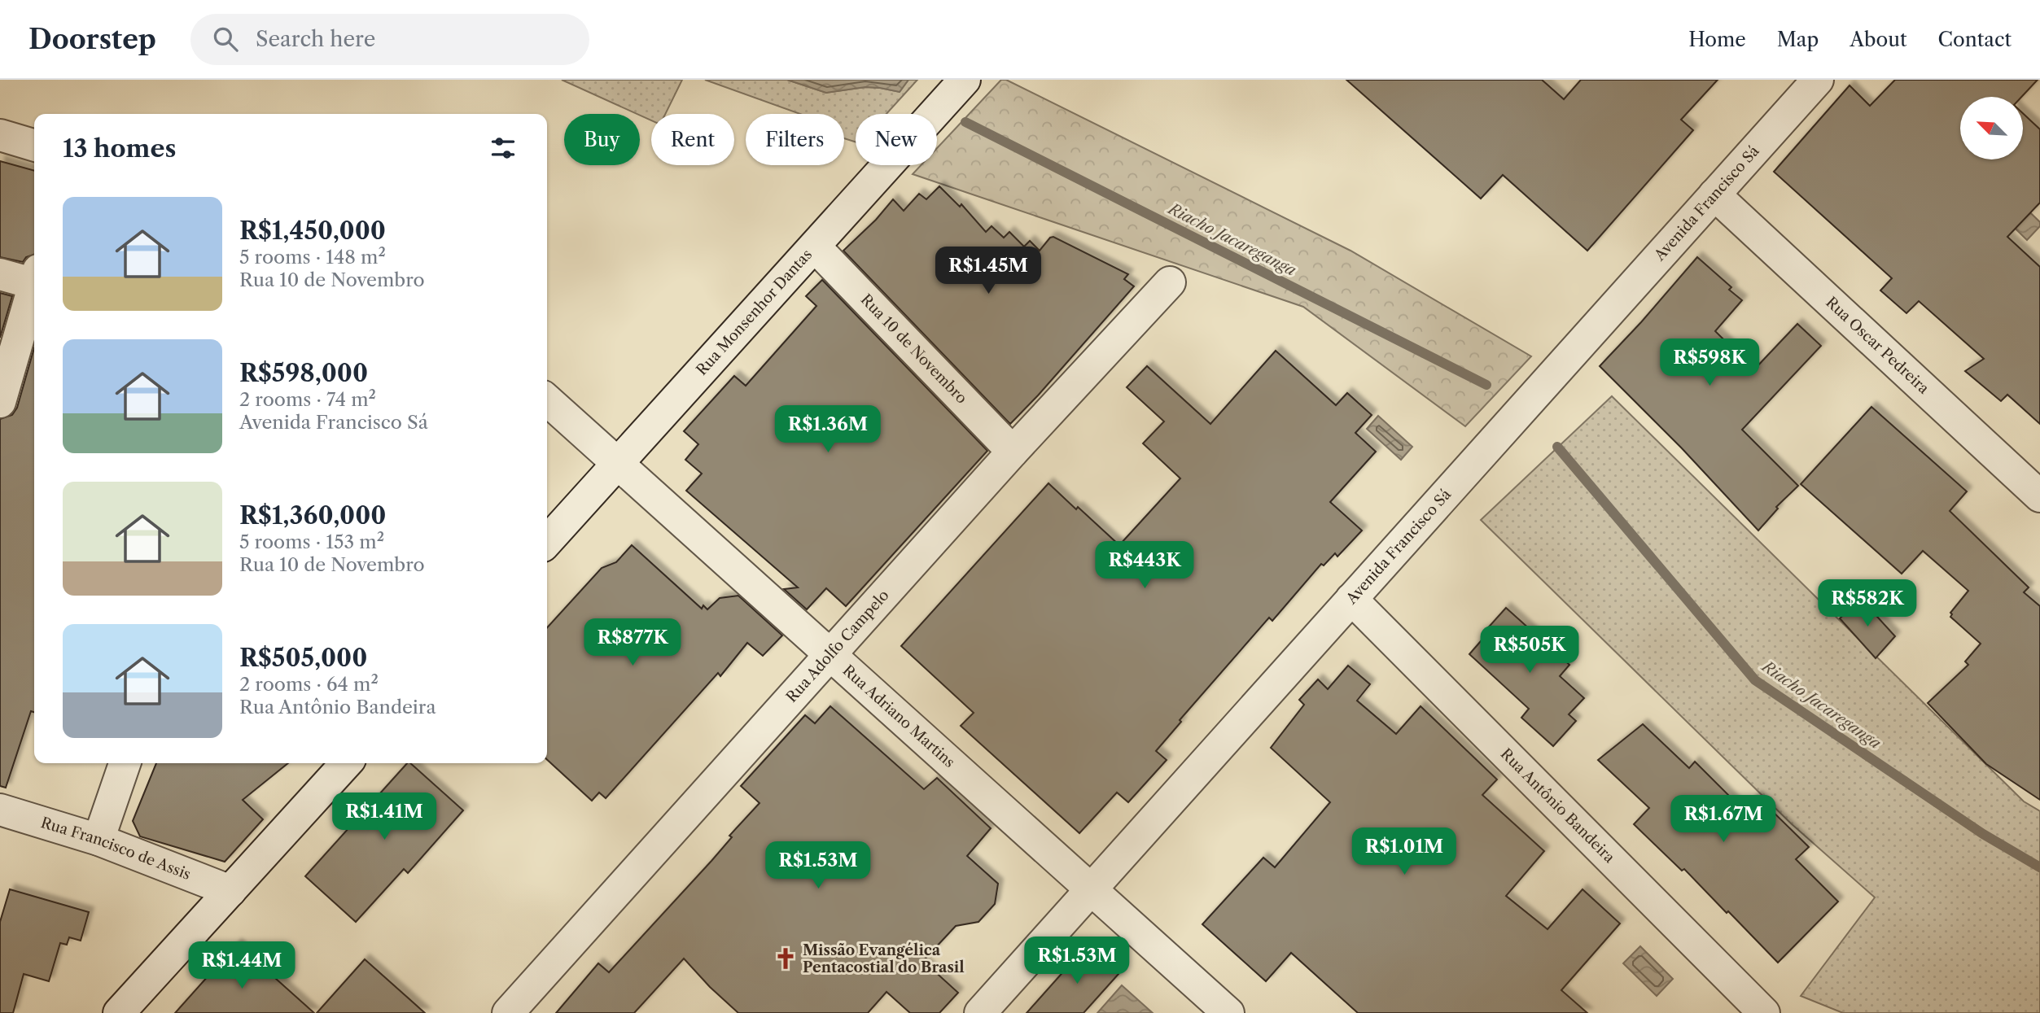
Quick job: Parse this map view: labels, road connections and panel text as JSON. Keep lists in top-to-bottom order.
{
  "streets": {
    "street": [
      "Avenida Francisco Sá",
      "Rua Monsenhor Dantas",
      "Rua Oscar Pedreira",
      "Rua 10 de Novembro",
      "Rua Adolfo Campelo",
      "Rua Adriano Martins",
      "Rua Antônio Bandeira",
      "Rua Francisco de Assis"
    ]
  },
  "crossings": [
    ["Avenida Francisco Sá", "Rua Oscar Pedreira"],
    ["Avenida Francisco Sá", "Rua Adriano Martins"],
    ["Avenida Francisco Sá", "Rua Antônio Bandeira"],
    ["Rua Monsenhor Dantas", "Rua 10 de Novembro"],
    ["Rua Monsenhor Dantas", "Rua Adriano Martins"],
    ["Rua 10 de Novembro", "Rua Adolfo Campelo"],
    ["Rua Adolfo Campelo", "Rua Adriano Martins"]
  ],
  "water": ["Riacho Jacareganga"],
  "places": {
    "church": ["Missão Evangélica Pentacostial do Brasil"]
  },
  "north": "top left",
  "page": {
    "header": "Doorstep",
    "search": "Search here",
    "nav": [
      "Home",
      "Map",
      "About",
      "Contact"
    ],
    "chip": [
      "Buy",
      "Rent",
      "Filters",
      "New"
    ],
    "heading": "13 homes",
    "list": [
      {
        "name": "R$1,450,000",
        "note": "5 rooms · 148 m² · Rua 10 de Novembro"
      },
      {
        "name": "R$598,000",
        "note": "2 rooms · 74 m² · Avenida Francisco Sá"
      },
      {
        "name": "R$1,360,000",
        "note": "5 rooms · 153 m² · Rua 10 de Novembro"
      },
      {
        "name": "R$505,000",
        "note": "2 rooms · 64 m² · Rua Antônio Bandeira"
      }
    ],
    "price": [
      "R$1.45M",
      "R$598K",
      "R$1.36M",
      "R$443K",
      "R$582K",
      "R$877K",
      "R$505K",
      "R$1.41M",
      "R$1.67M",
      "R$1.01M",
      "R$1.53M",
      "R$1.53M",
      "R$1.44M"
    ]
  }
}
